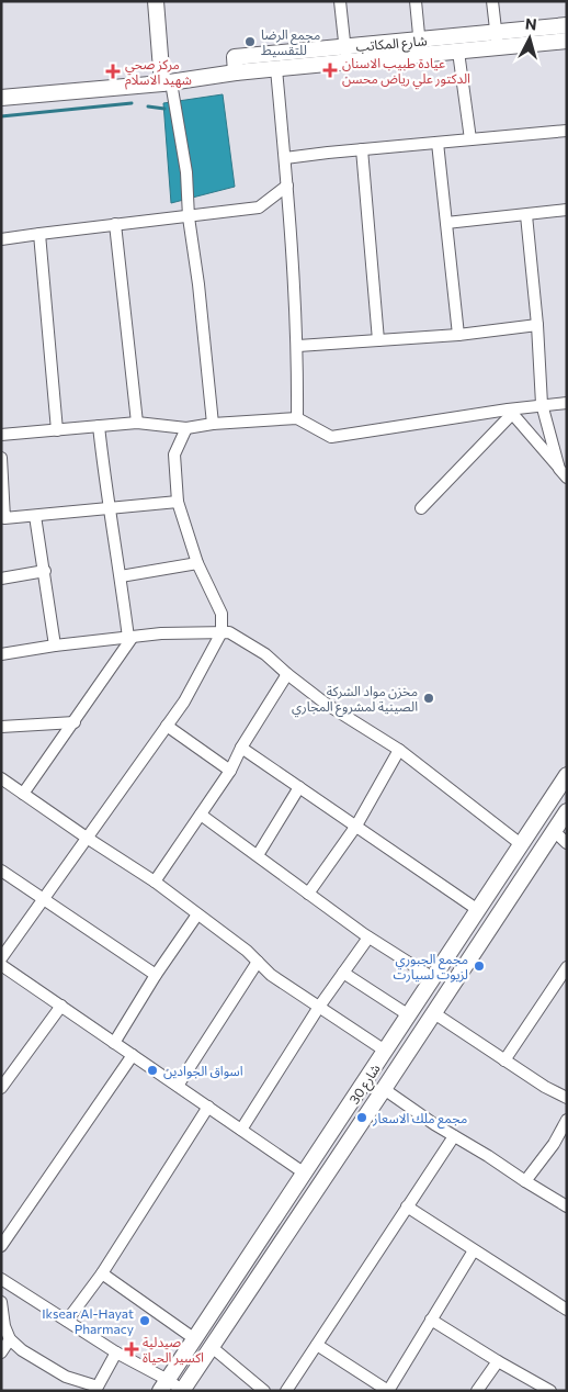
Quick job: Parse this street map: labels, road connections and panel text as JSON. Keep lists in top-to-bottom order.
{
  "streets": {
    "street": ["شارع المکاتب", "شارع 30"]
  },
  "places": {
    "other": [
      "مجمع الرضا للتقسيط",
      "مخزن مواد الشركة الصينية لمشروع المجاري",
      "مجمع الجبوري لزيوت لسيارت",
      "اسواق الجوادين",
      "مجمع ملك الاسعار",
      "Iksear Al-Hayat Pharmacy"
    ],
    "health": ["عيادة طبيب الاسنان الدكتور علي رياض محسن", "مركز صحي شهيد الاسلام", "صيدلية اكسير الحياة"]
  },
  "north": "top"
}
